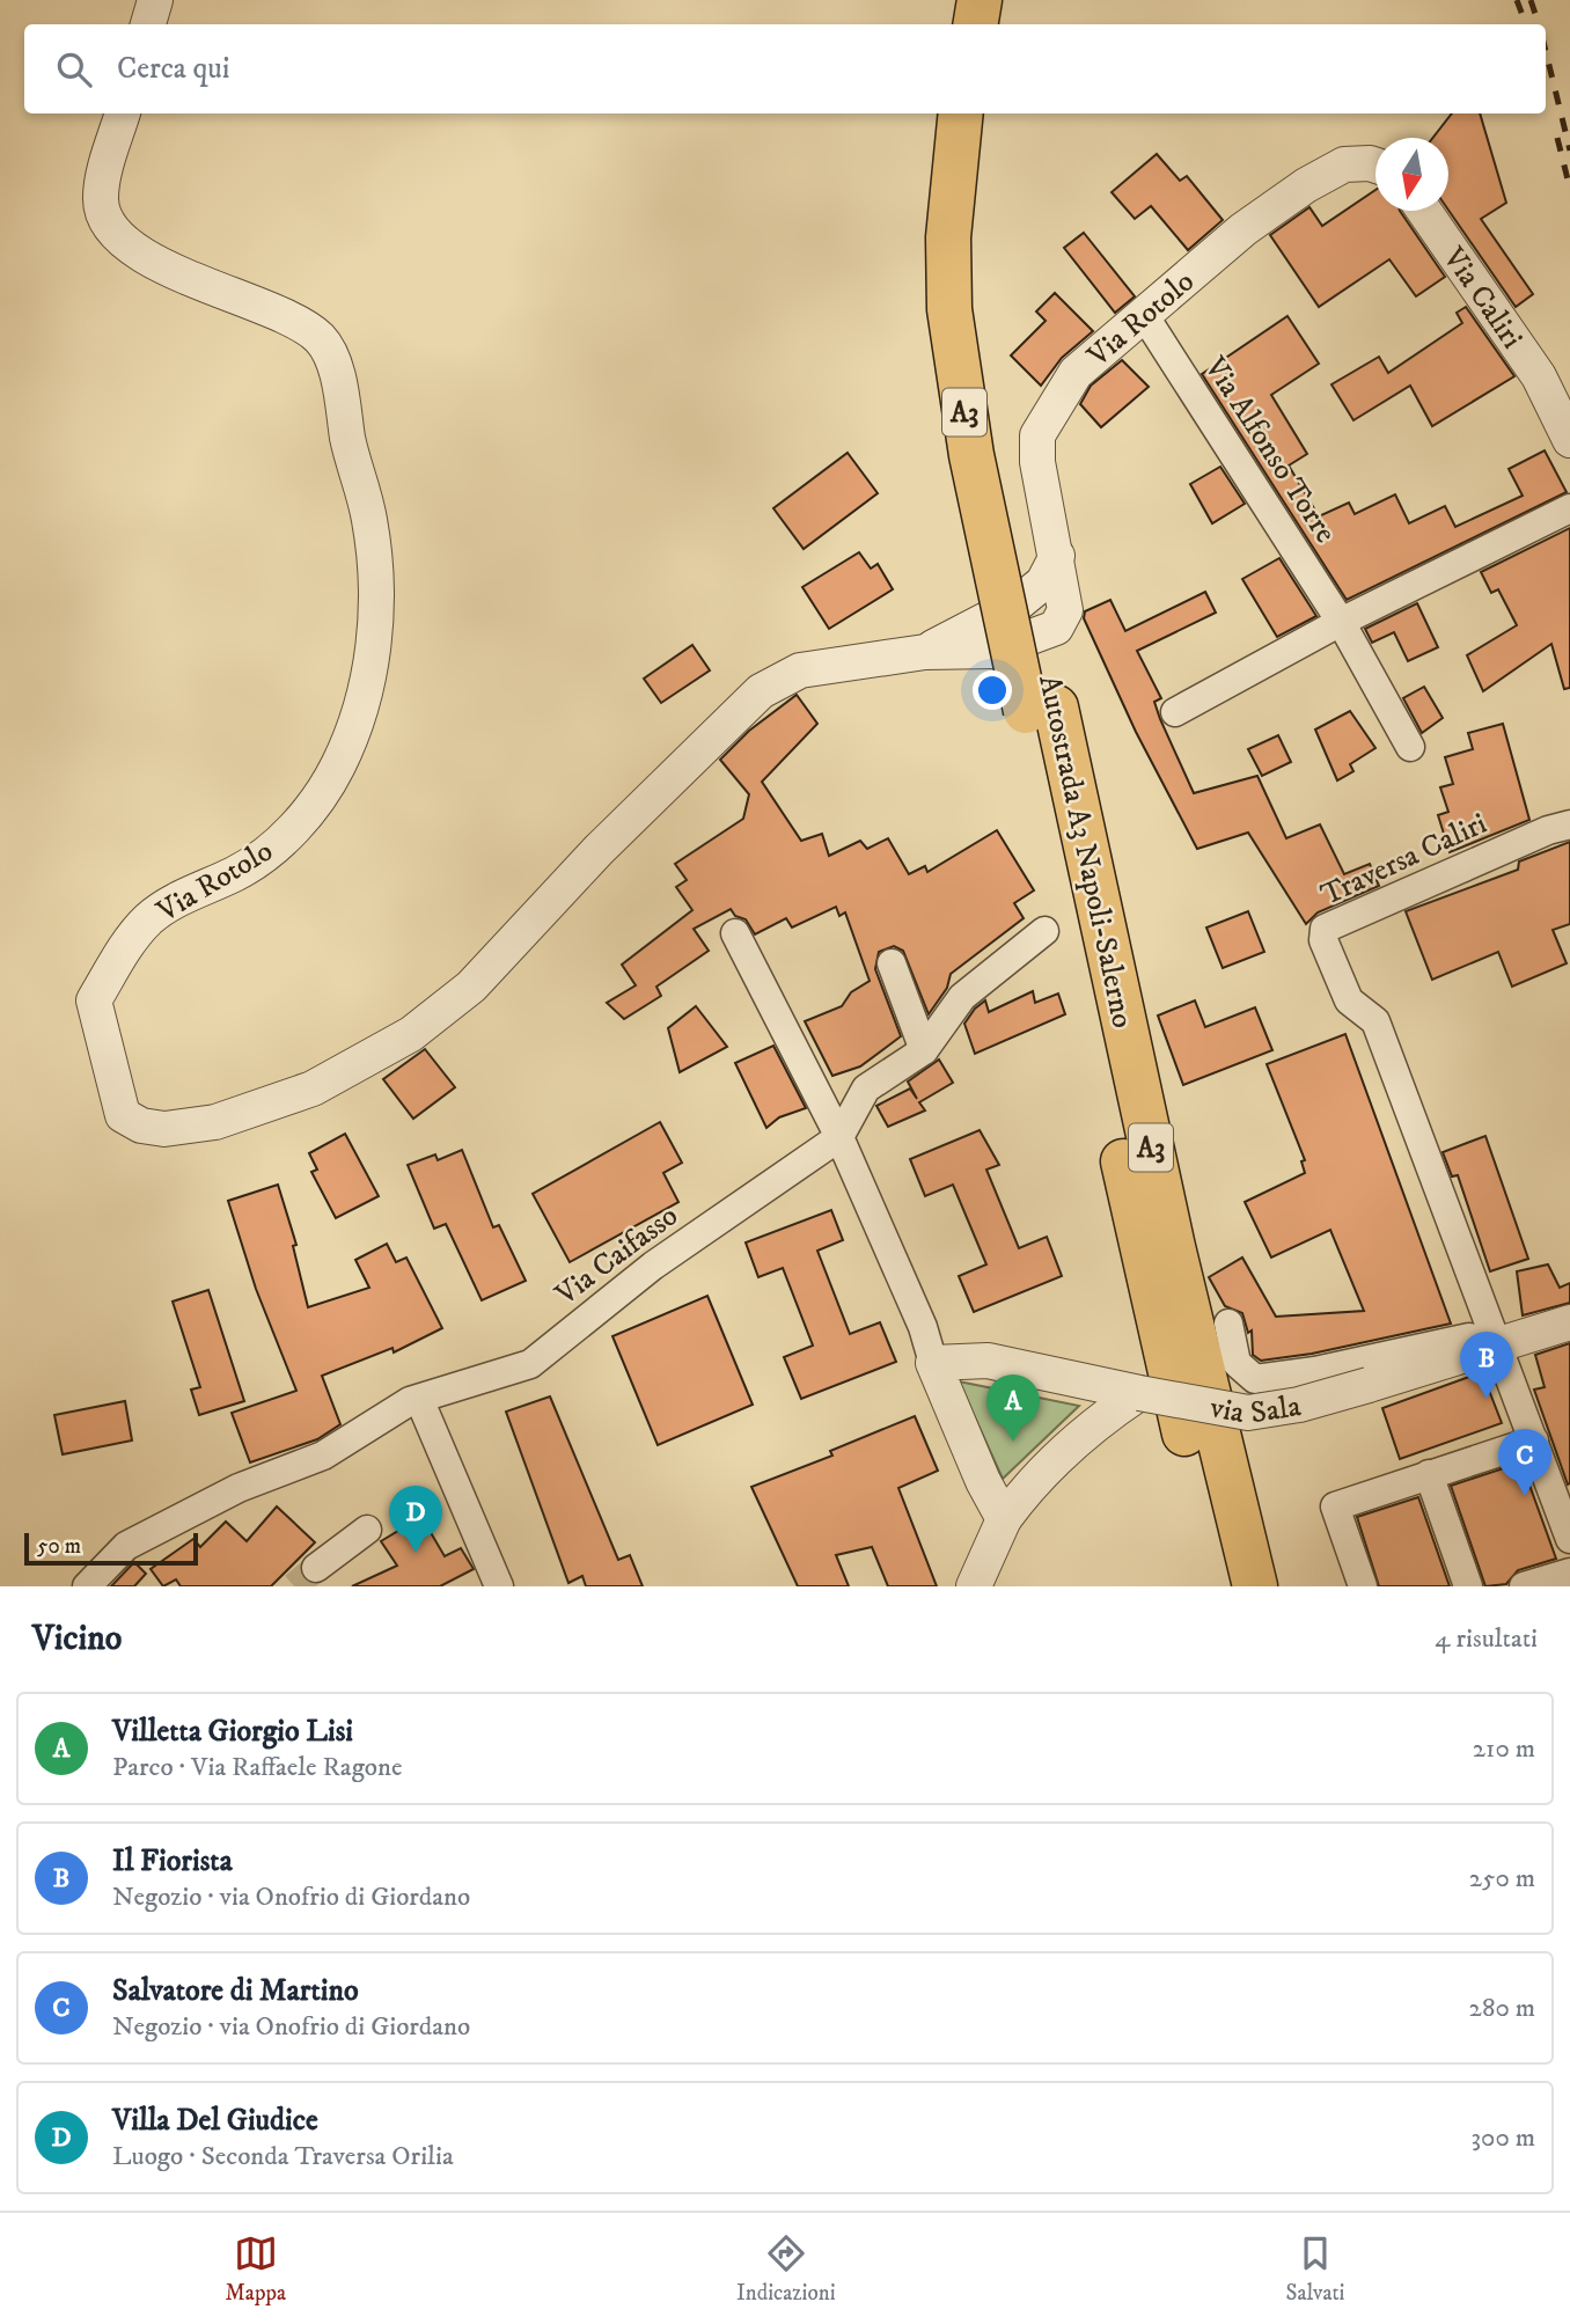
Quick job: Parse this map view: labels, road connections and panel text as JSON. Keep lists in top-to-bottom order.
{
  "streets": {
    "highway": ["A3", "Autostrada A3 Napoli-Salerno"],
    "street": [
      "Via Caliri",
      "Via Rotolo",
      "Via Alfonso Torre",
      "Traversa Caliri",
      "Via Caifasso",
      "via Sala"
    ]
  },
  "crossings": [
    ["Via Rotolo", "Via Alfonso Torre"],
    ["Traversa Caliri", "via Sala"]
  ],
  "scale_bar": "50 m",
  "north": "bottom",
  "page": {
    "search": "Cerca qui",
    "pins": [
      "B",
      "A",
      "C",
      "D"
    ],
    "scale": "50 m",
    "heading": ["Vicino", "4 risultati"],
    "list": [
      {
        "mark": "A",
        "name": "Villetta Giorgio Lisi",
        "note": "Parco · Via Raffaele Ragone",
        "value": "210 m"
      },
      {
        "mark": "B",
        "name": "Il Fiorista",
        "note": "Negozio · via Onofrio di Giordano",
        "value": "250 m"
      },
      {
        "mark": "C",
        "name": "Salvatore di Martino",
        "note": "Negozio · via Onofrio di Giordano",
        "value": "280 m"
      },
      {
        "mark": "D",
        "name": "Villa Del Giudice",
        "note": "Luogo · Seconda Traversa Orilia",
        "value": "300 m"
      }
    ],
    "nav": ["Mappa", "Indicazioni", "Salvati"]
  }
}
